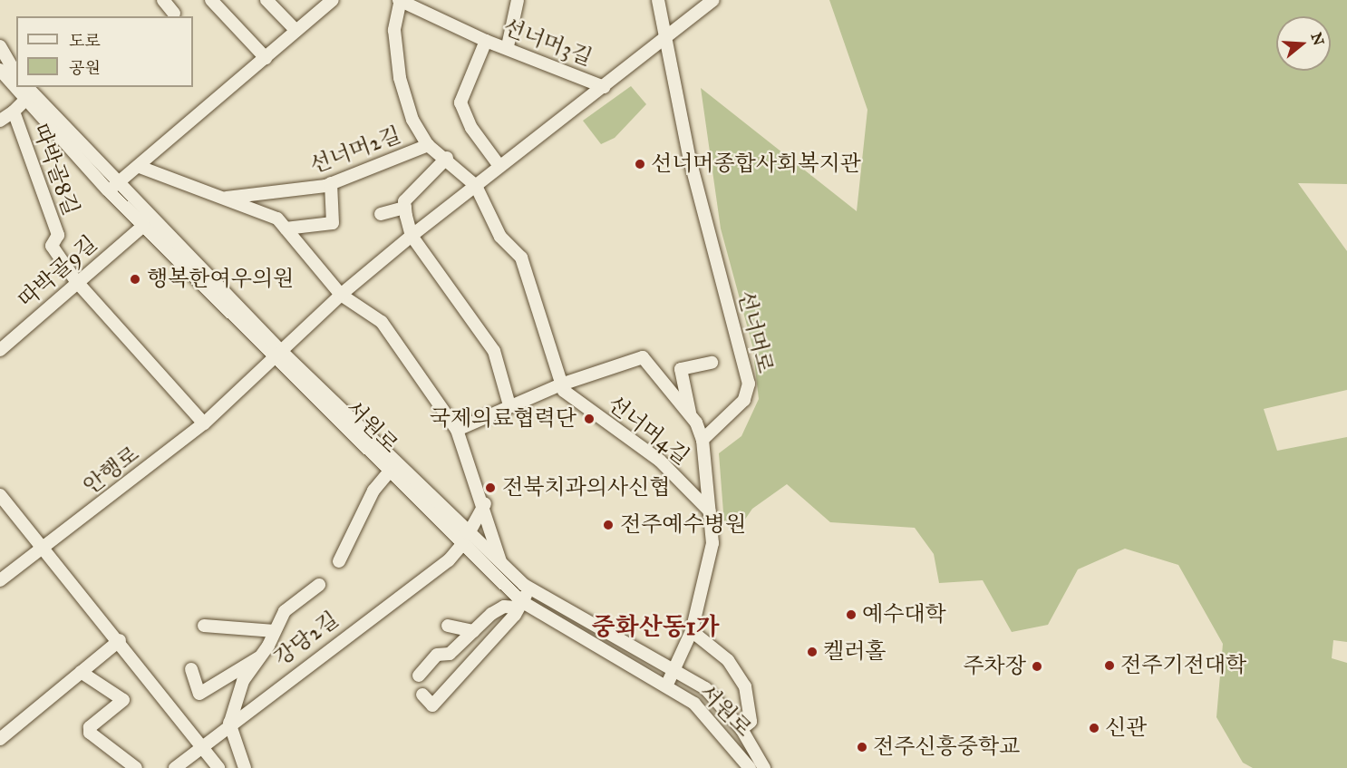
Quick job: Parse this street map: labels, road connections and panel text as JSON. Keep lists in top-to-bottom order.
{
  "streets": {
    "street": [
      "선너머3길",
      "선너머2길",
      "따박골8길",
      "따박골9길",
      "선너머로",
      "서원로",
      "선너머4길",
      "안행로",
      "강당2길"
    ]
  },
  "crossings": [
    ["선너머3길", "선너머로"],
    ["선너머3길", "서원로"],
    ["선너머3길", "선너머4길"],
    ["선너머3길", "안행로"],
    ["따박골8길", "따박골9길"],
    ["따박골8길", "서원로"],
    ["따박골9길", "서원로"],
    ["선너머로", "선너머4길"],
    ["서원로", "안행로"],
    ["서원로", "강당2길"]
  ],
  "districts": ["중화산동1가"],
  "places": [
    "선너머종합사회복지관",
    "행복한여우의원",
    "국제의료협력단",
    "전북치과의사신협",
    "전주예수병원",
    "예수대학",
    "켈러홀",
    "전주기전대학",
    "주차장",
    "신관",
    "전주신흥중학교"
  ],
  "legend": ["도로", "공원"],
  "north": "right"
}
